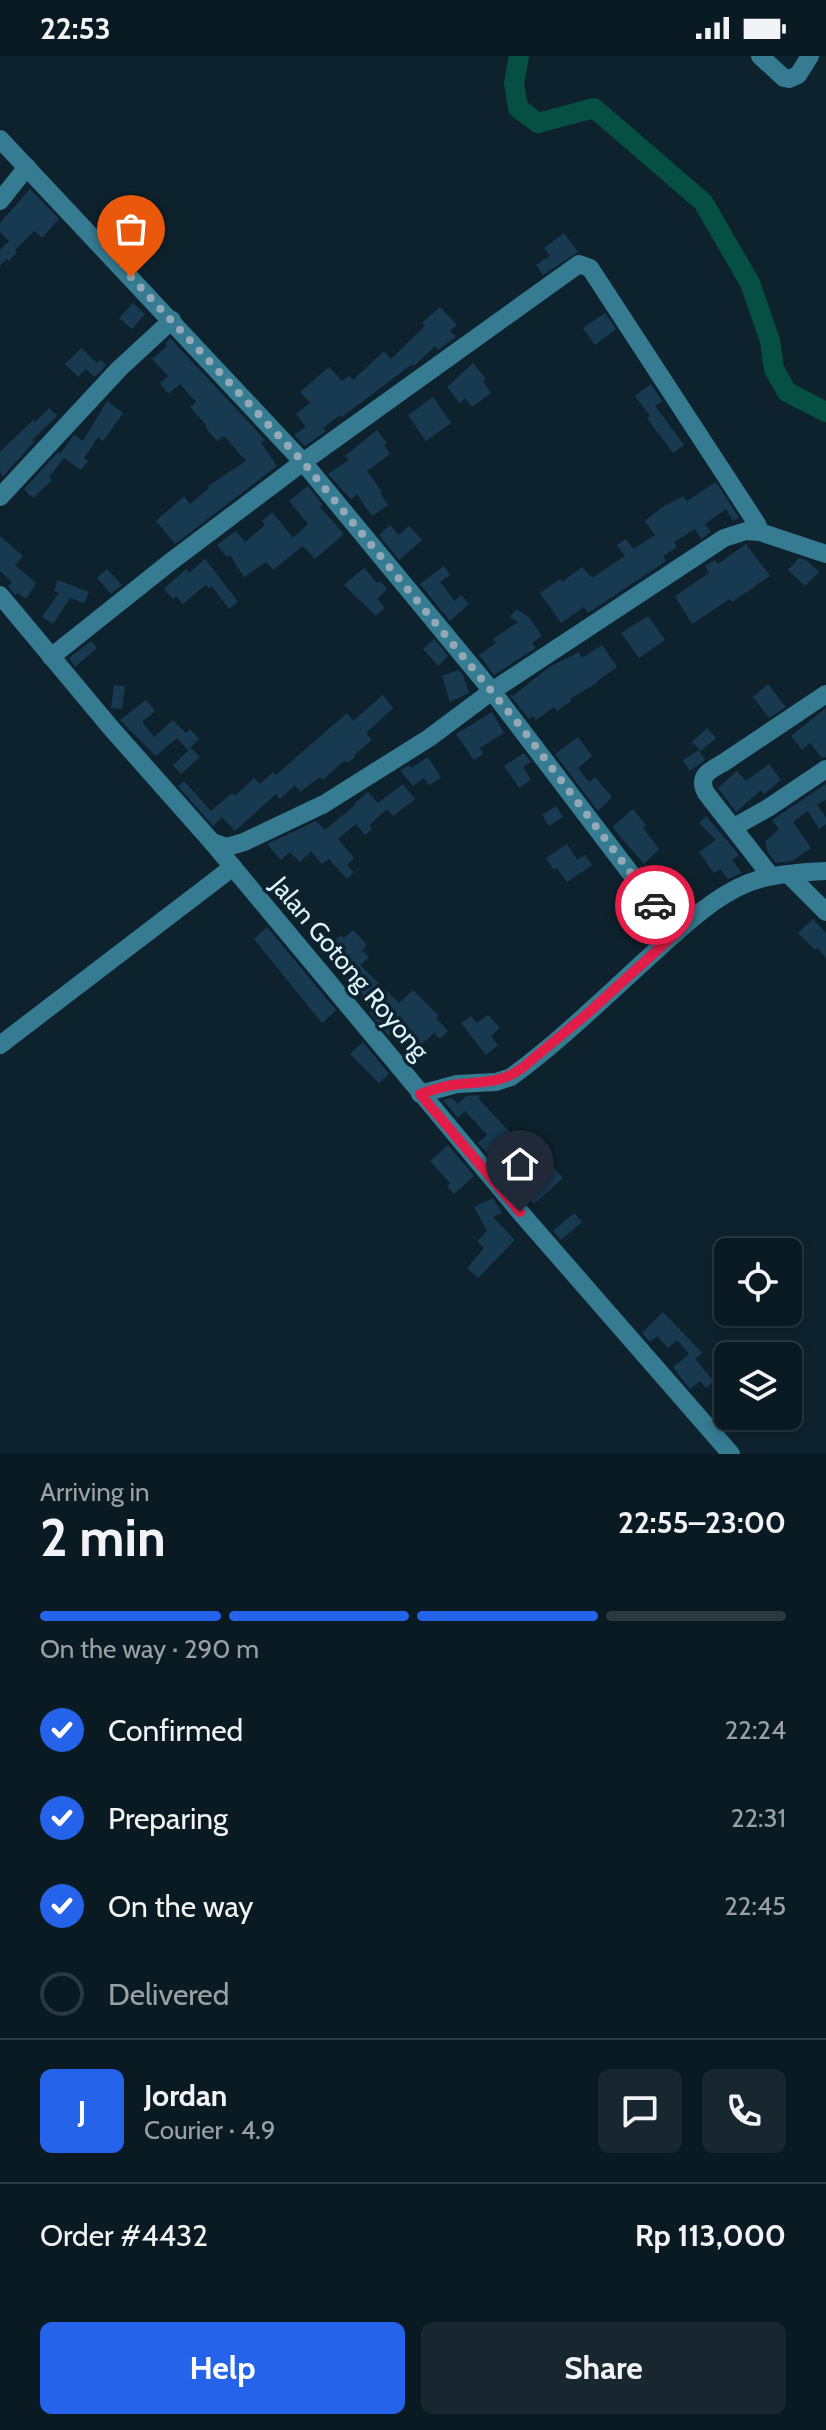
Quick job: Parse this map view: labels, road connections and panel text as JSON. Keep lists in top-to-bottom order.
{
  "streets": {
    "street": ["Jalan Gotong Royong"]
  },
  "page": {
    "status": "22:53",
    "heading": ["2 min", "Arriving in", "22:55–23:00"],
    "panel": [
      "Jordan",
      "Courier · 4.9",
      "Order #4432",
      "Rp 113,000"
    ],
    "bar": "On the way · 290 m",
    "list": [
      ["Confirmed", "22:24"],
      ["Preparing", "22:31"],
      ["On the way", "22:45"],
      "Delivered"
    ],
    "round": "J",
    "buttons": ["Help", "Share"]
  }
}
